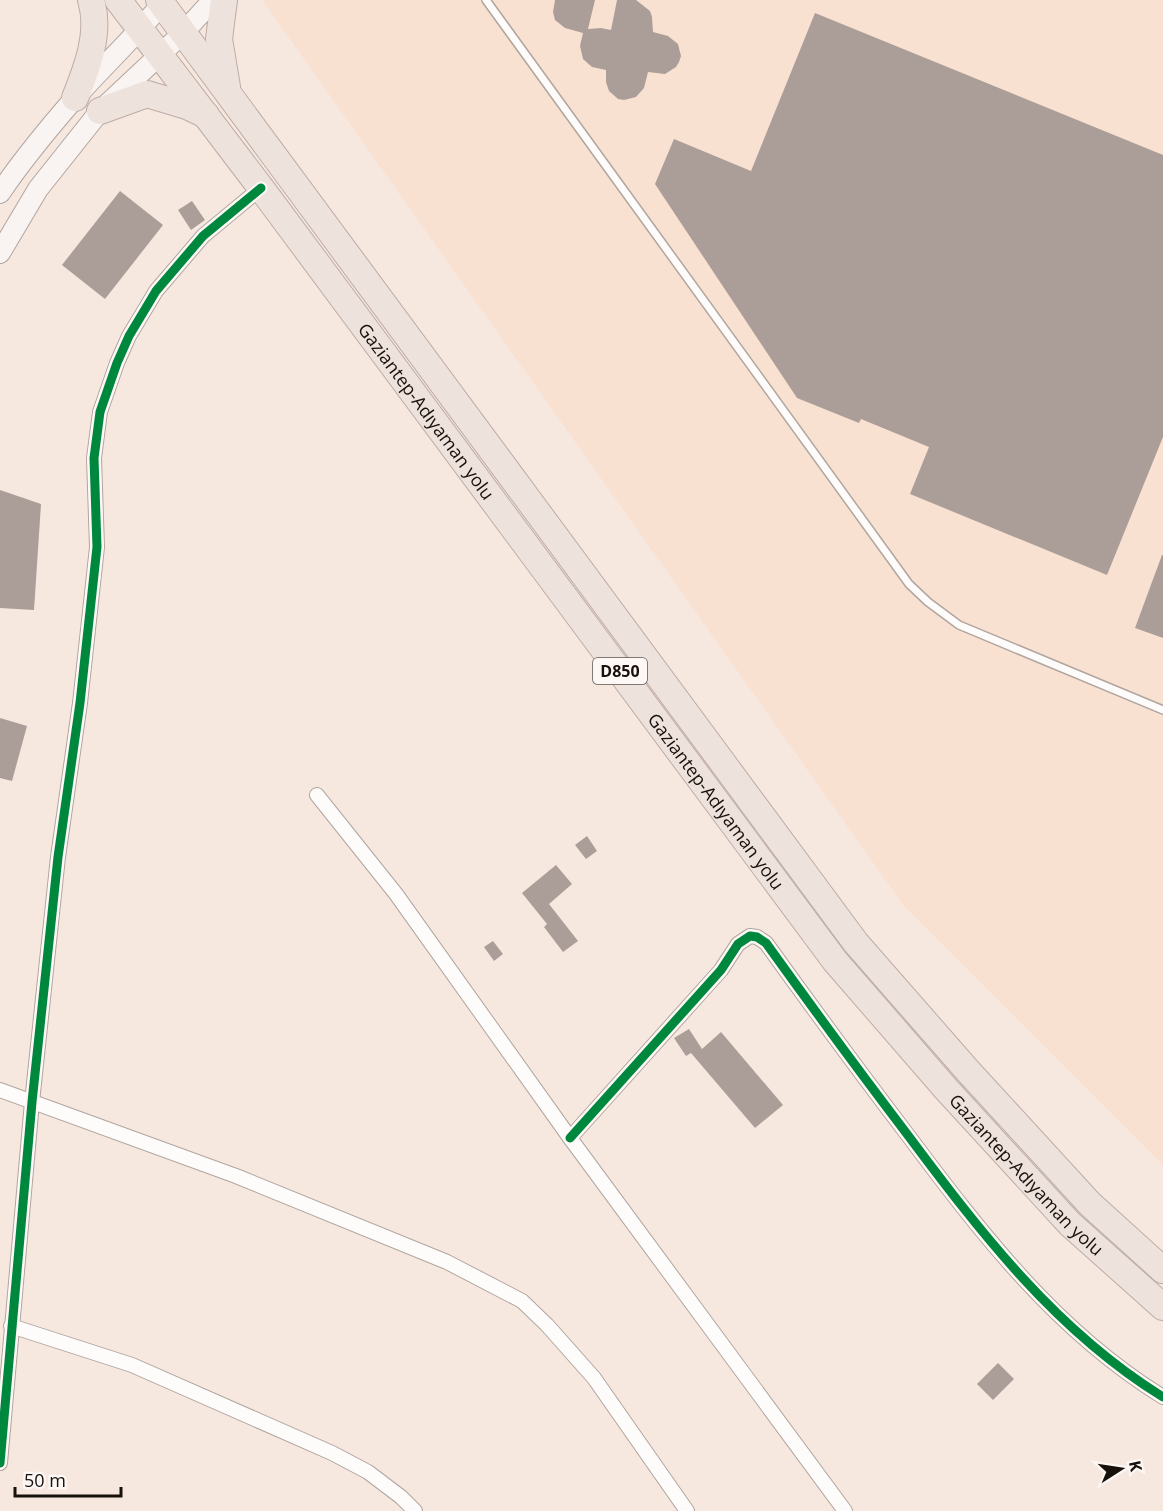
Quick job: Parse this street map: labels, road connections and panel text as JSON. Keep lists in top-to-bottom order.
{
  "streets": {
    "highway": ["Gaziantep-Adıyaman yolu", "D850"]
  },
  "scale_bar": "50 m",
  "north": "right"
}
